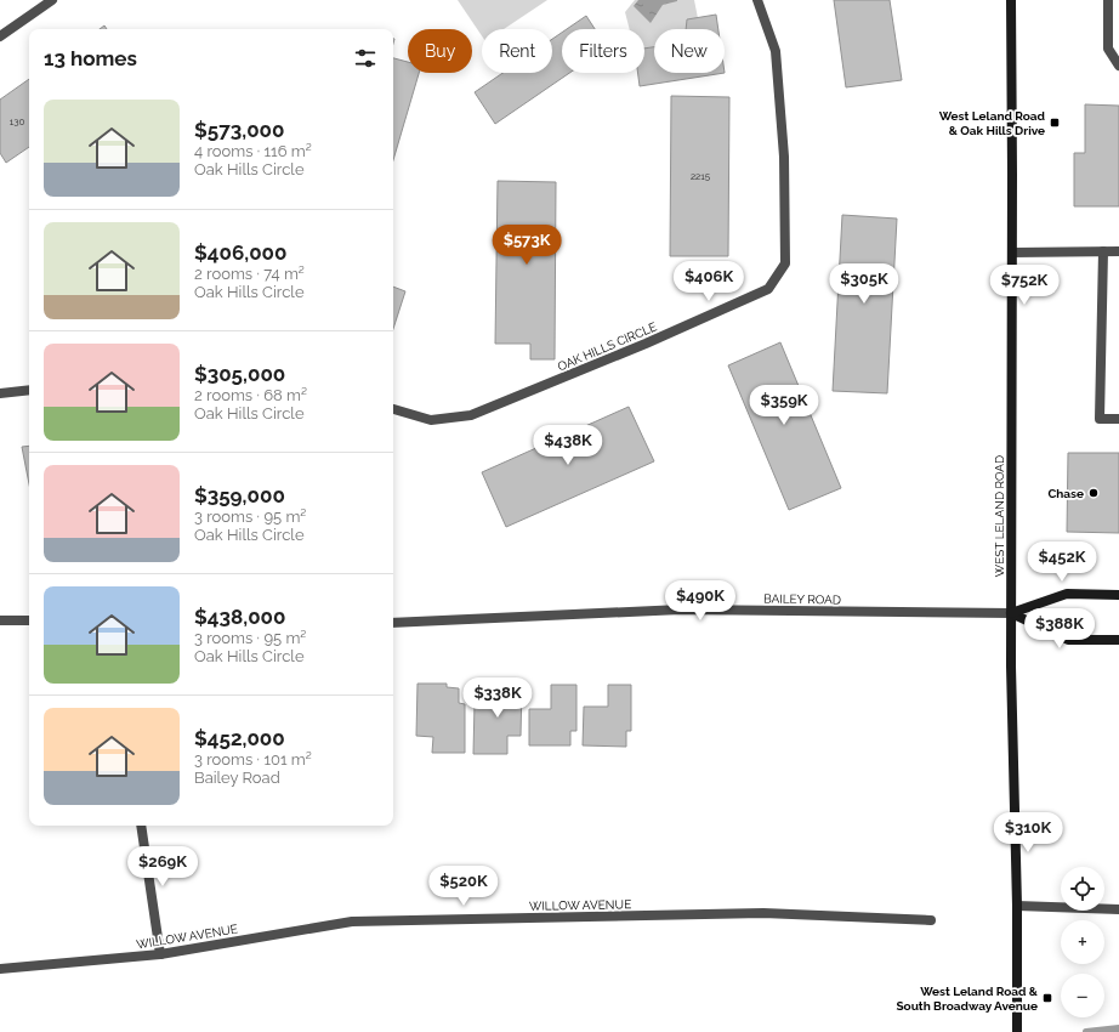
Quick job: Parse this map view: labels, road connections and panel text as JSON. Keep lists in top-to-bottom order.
{
  "streets": {
    "main road": ["WEST LELAND ROAD", "BAILEY ROAD"],
    "street": ["OAK HILLS CIRCLE", "WILLOW AVENUE"]
  },
  "crossings": [
    ["WEST LELAND ROAD", "BAILEY ROAD"]
  ],
  "places": {
    "transit": ["West Leland Road & Oak Hills Drive", "West Leland Road & South Broadway Avenue"],
    "other": ["Chase"]
  },
  "house_numbers": ["130", "2215"],
  "page": {
    "chip": [
      "Buy",
      "Rent",
      "Filters",
      "New"
    ],
    "heading": "13 homes",
    "list": [
      {
        "name": "$573,000",
        "note": "4 rooms · 116 m² · Oak Hills Circle"
      },
      {
        "name": "$406,000",
        "note": "2 rooms · 74 m² · Oak Hills Circle"
      },
      {
        "name": "$305,000",
        "note": "2 rooms · 68 m² · Oak Hills Circle"
      },
      {
        "name": "$359,000",
        "note": "3 rooms · 95 m² · Oak Hills Circle"
      },
      {
        "name": "$438,000",
        "note": "3 rooms · 95 m² · Oak Hills Circle"
      },
      {
        "name": "$452,000",
        "note": "3 rooms · 101 m² · Bailey Road"
      }
    ],
    "price": [
      "$573K",
      "$406K",
      "$305K",
      "$752K",
      "$359K",
      "$438K",
      "$452K",
      "$490K",
      "$388K",
      "$338K",
      "$310K",
      "$269K",
      "$520K"
    ],
    "map_buttons": ["+", "−"]
  }
}
